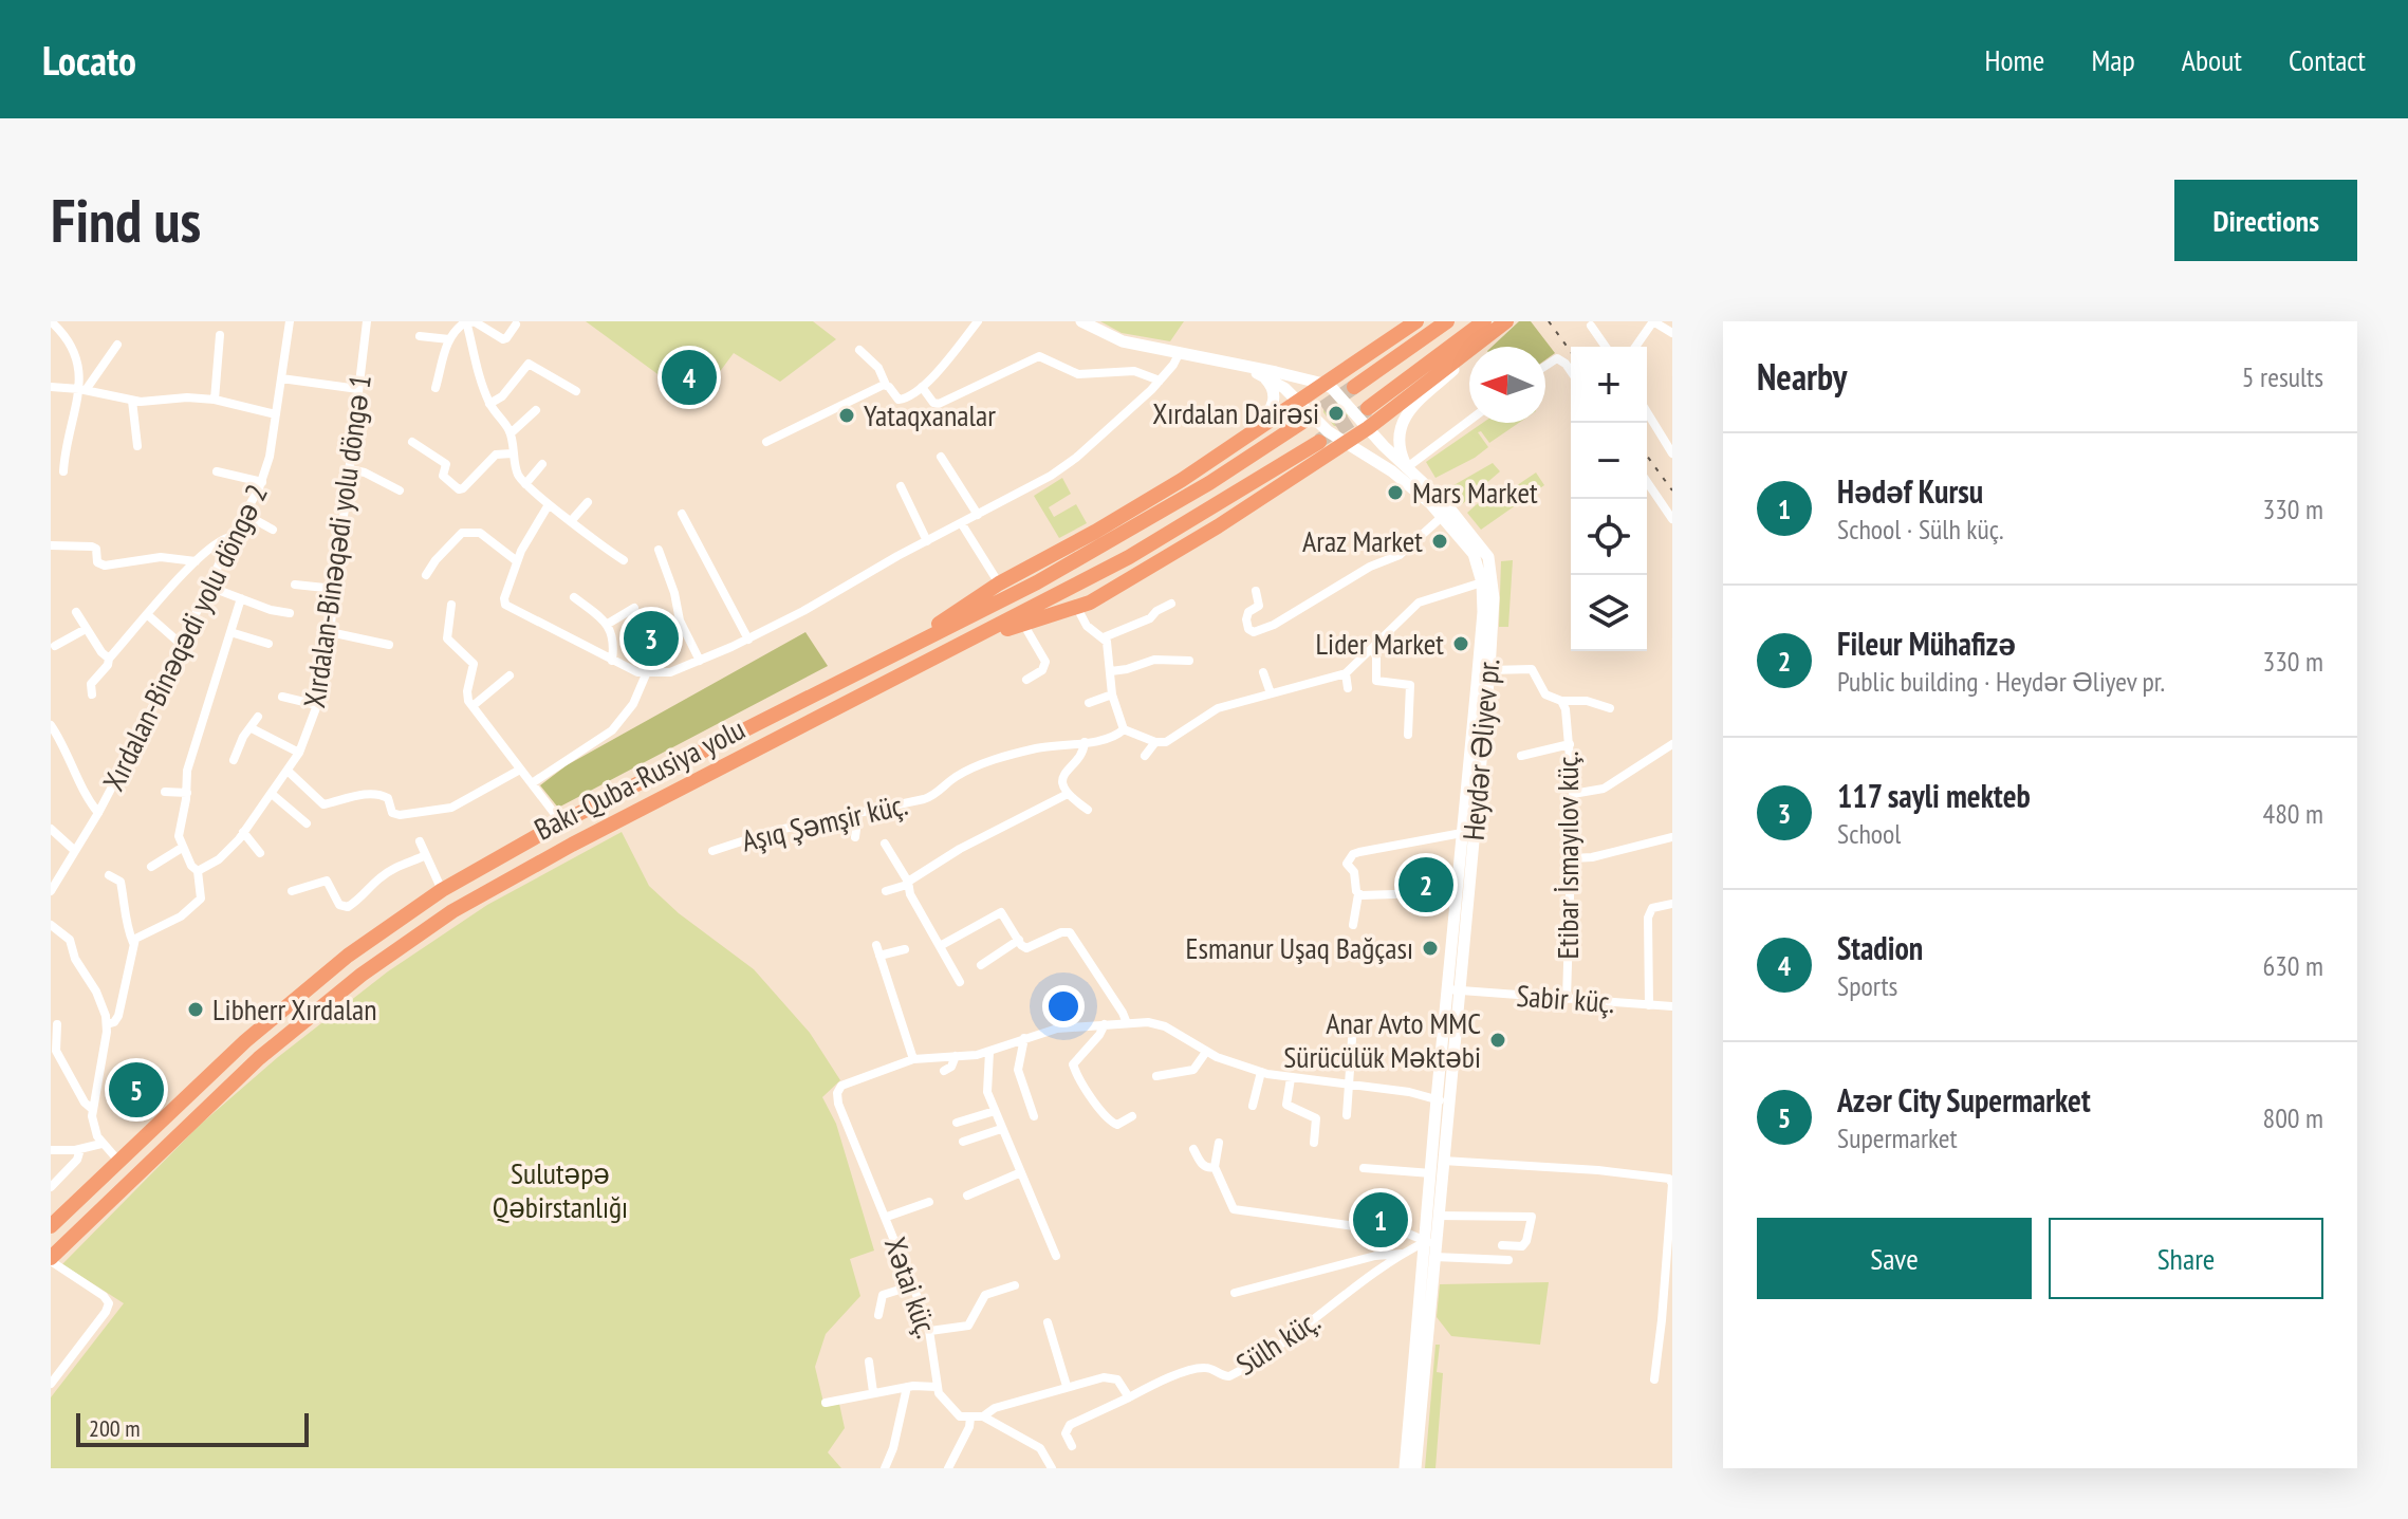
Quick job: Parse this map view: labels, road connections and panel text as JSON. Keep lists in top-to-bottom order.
{
  "streets": {
    "highway": ["Bakı-Quba-Rusiya yolu"],
    "main road": ["Heydər Əliyev pr."],
    "street": [
      "Xırdalan-Binəqədi yolu döngə 1",
      "Xırdalan-Binəqədi yolu döngə 2",
      "Aşıq Şəmşir küç.",
      "Etibar İsmayılov küç.",
      "Sabir küç.",
      "Xətai küç.",
      "Sülh küç."
    ]
  },
  "crossings": [
    ["Heydər Əliyev pr.", "Sabir küç."],
    ["Heydər Əliyev pr.", "Sülh küç."],
    ["Etibar İsmayılov küç.", "Sabir küç."]
  ],
  "parks": ["Sulutəpə Qəbirstanlığı"],
  "places": [
    "Xırdalan Dairəsi",
    "Yataqxanalar",
    "Mars Market",
    "Araz Market",
    "Lider Market",
    "Esmanur Uşaq Bağçası",
    "Libherr Xırdalan",
    "Anar Avto MMC Sürücülük Məktəbi"
  ],
  "scale_bar": "200 m",
  "north": "left",
  "page": {
    "header": "Locato",
    "nav": [
      "Home",
      "Map",
      "About",
      "Contact"
    ],
    "buttons": [
      "Directions",
      ["Save", "Share"]
    ],
    "title": "Find us",
    "heading": ["Nearby", "5 results"],
    "pins": [
      "4",
      "3",
      "2",
      "5",
      "1"
    ],
    "map_buttons": ["+", "−"],
    "list": [
      {
        "mark": "1",
        "name": "Hədəf Kursu",
        "note": "School · Sülh küç.",
        "value": "330 m"
      },
      {
        "mark": "2",
        "name": "Fileur Mühafizə",
        "note": "Public building · Heydər Əliyev pr.",
        "value": "330 m"
      },
      {
        "mark": "3",
        "name": "117 sayli mekteb",
        "note": "School",
        "value": "480 m"
      },
      {
        "mark": "4",
        "name": "Stadion",
        "note": "Sports",
        "value": "630 m"
      },
      {
        "mark": "5",
        "name": "Azər City Supermarket",
        "note": "Supermarket",
        "value": "800 m"
      }
    ],
    "scale": "200 m"
  }
}
